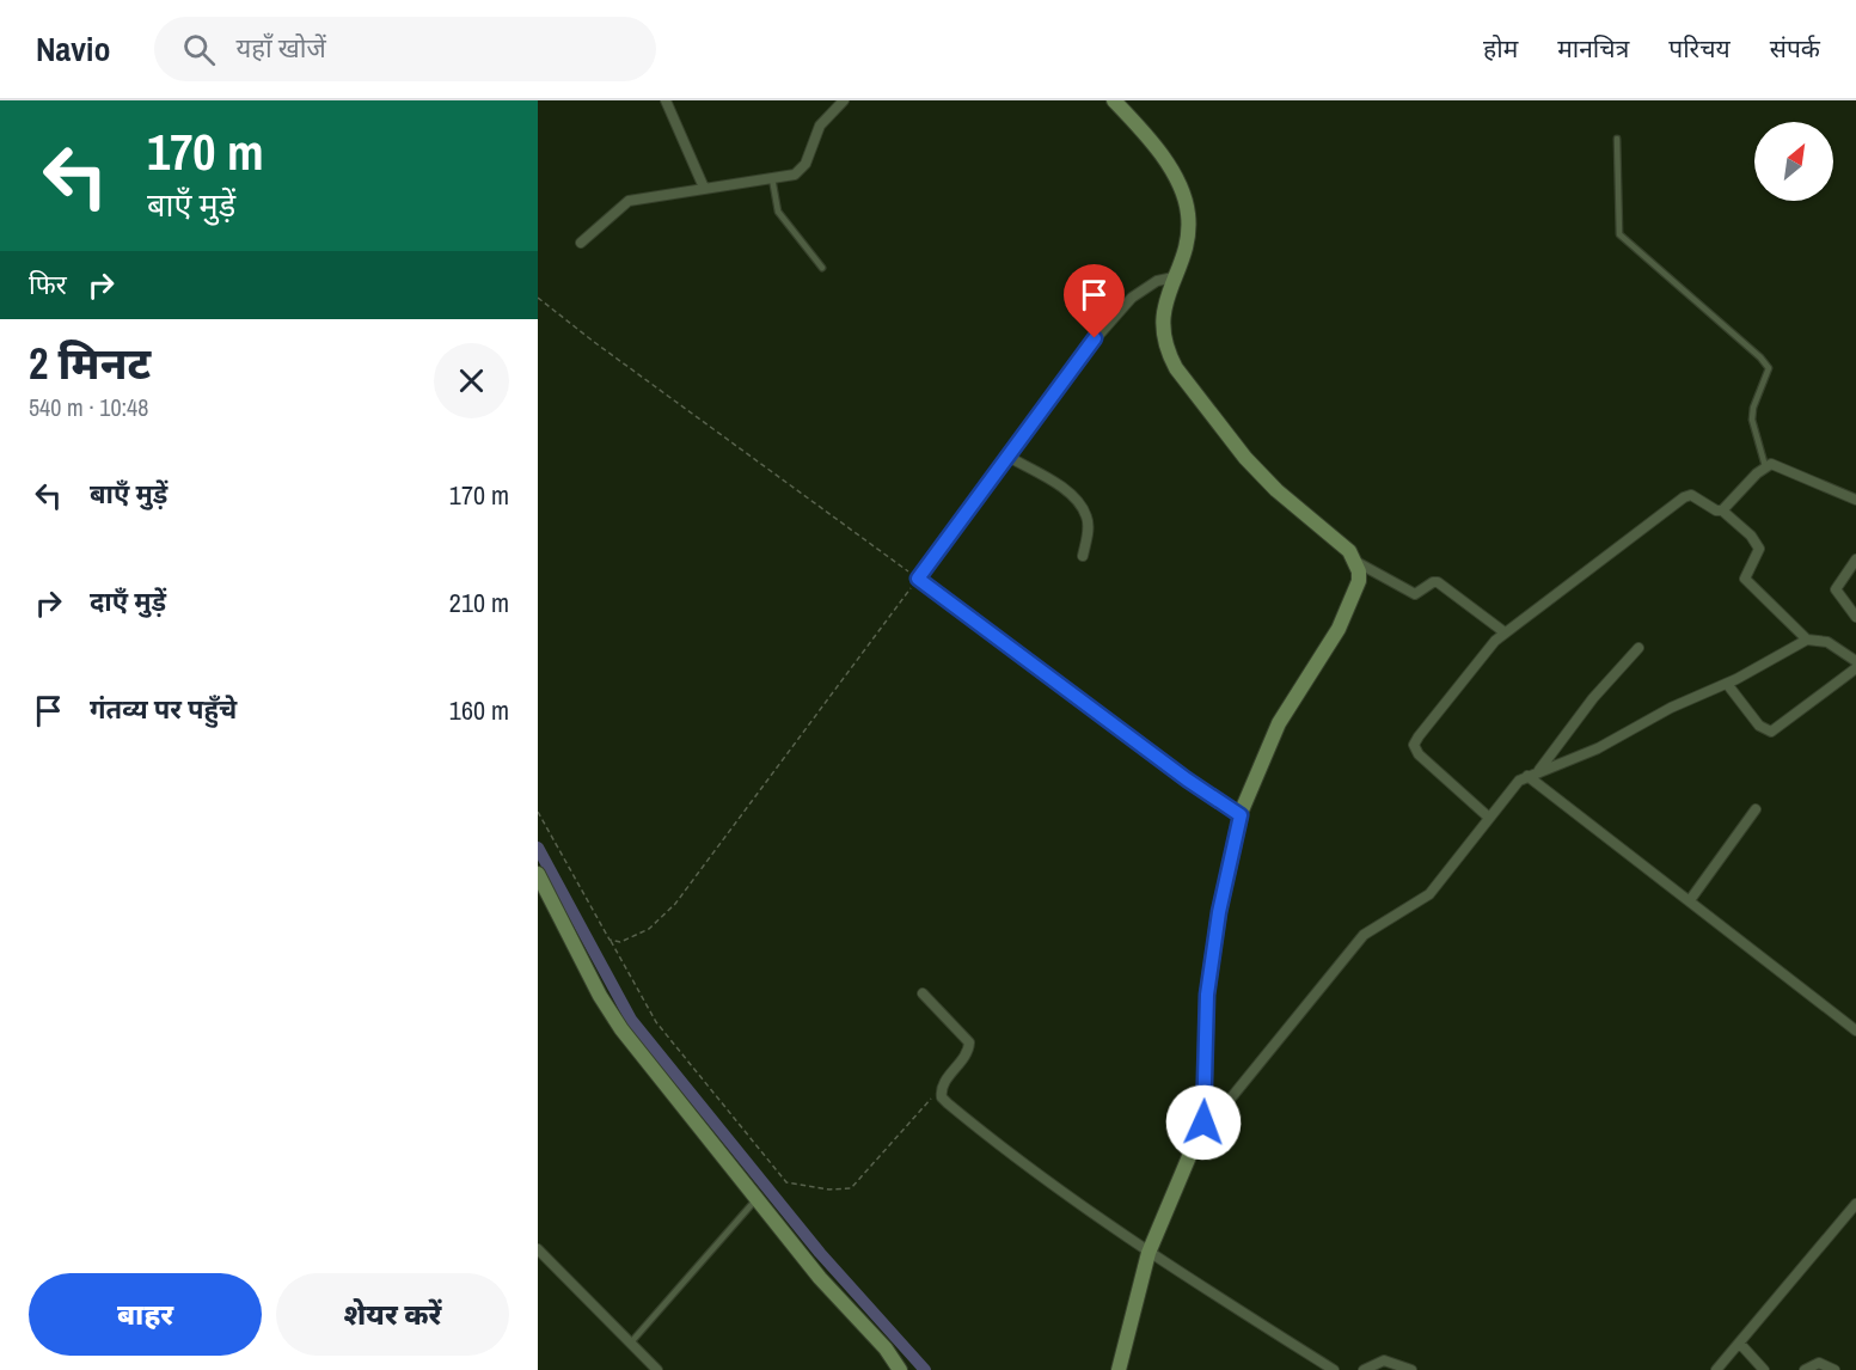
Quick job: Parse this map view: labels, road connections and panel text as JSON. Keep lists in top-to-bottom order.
{
  "north": "top right",
  "page": {
    "header": "Navio",
    "search": "यहाँ खोजें",
    "nav": [
      "होम",
      "मानचित्र",
      "परिचय",
      "संपर्क"
    ],
    "turn": ["170 m", "बाएँ मुड़ें"],
    "then": "फिर",
    "heading": ["2 मिनट", "540 m · 10:48"],
    "list": [
      {
        "name": "बाएँ मुड़ें",
        "value": "170 m"
      },
      {
        "name": "दाएँ मुड़ें",
        "value": "210 m"
      },
      {
        "name": "गंतव्य पर पहुँचे",
        "value": "160 m"
      }
    ],
    "buttons": ["बाहर", "शेयर करें"]
  }
}
